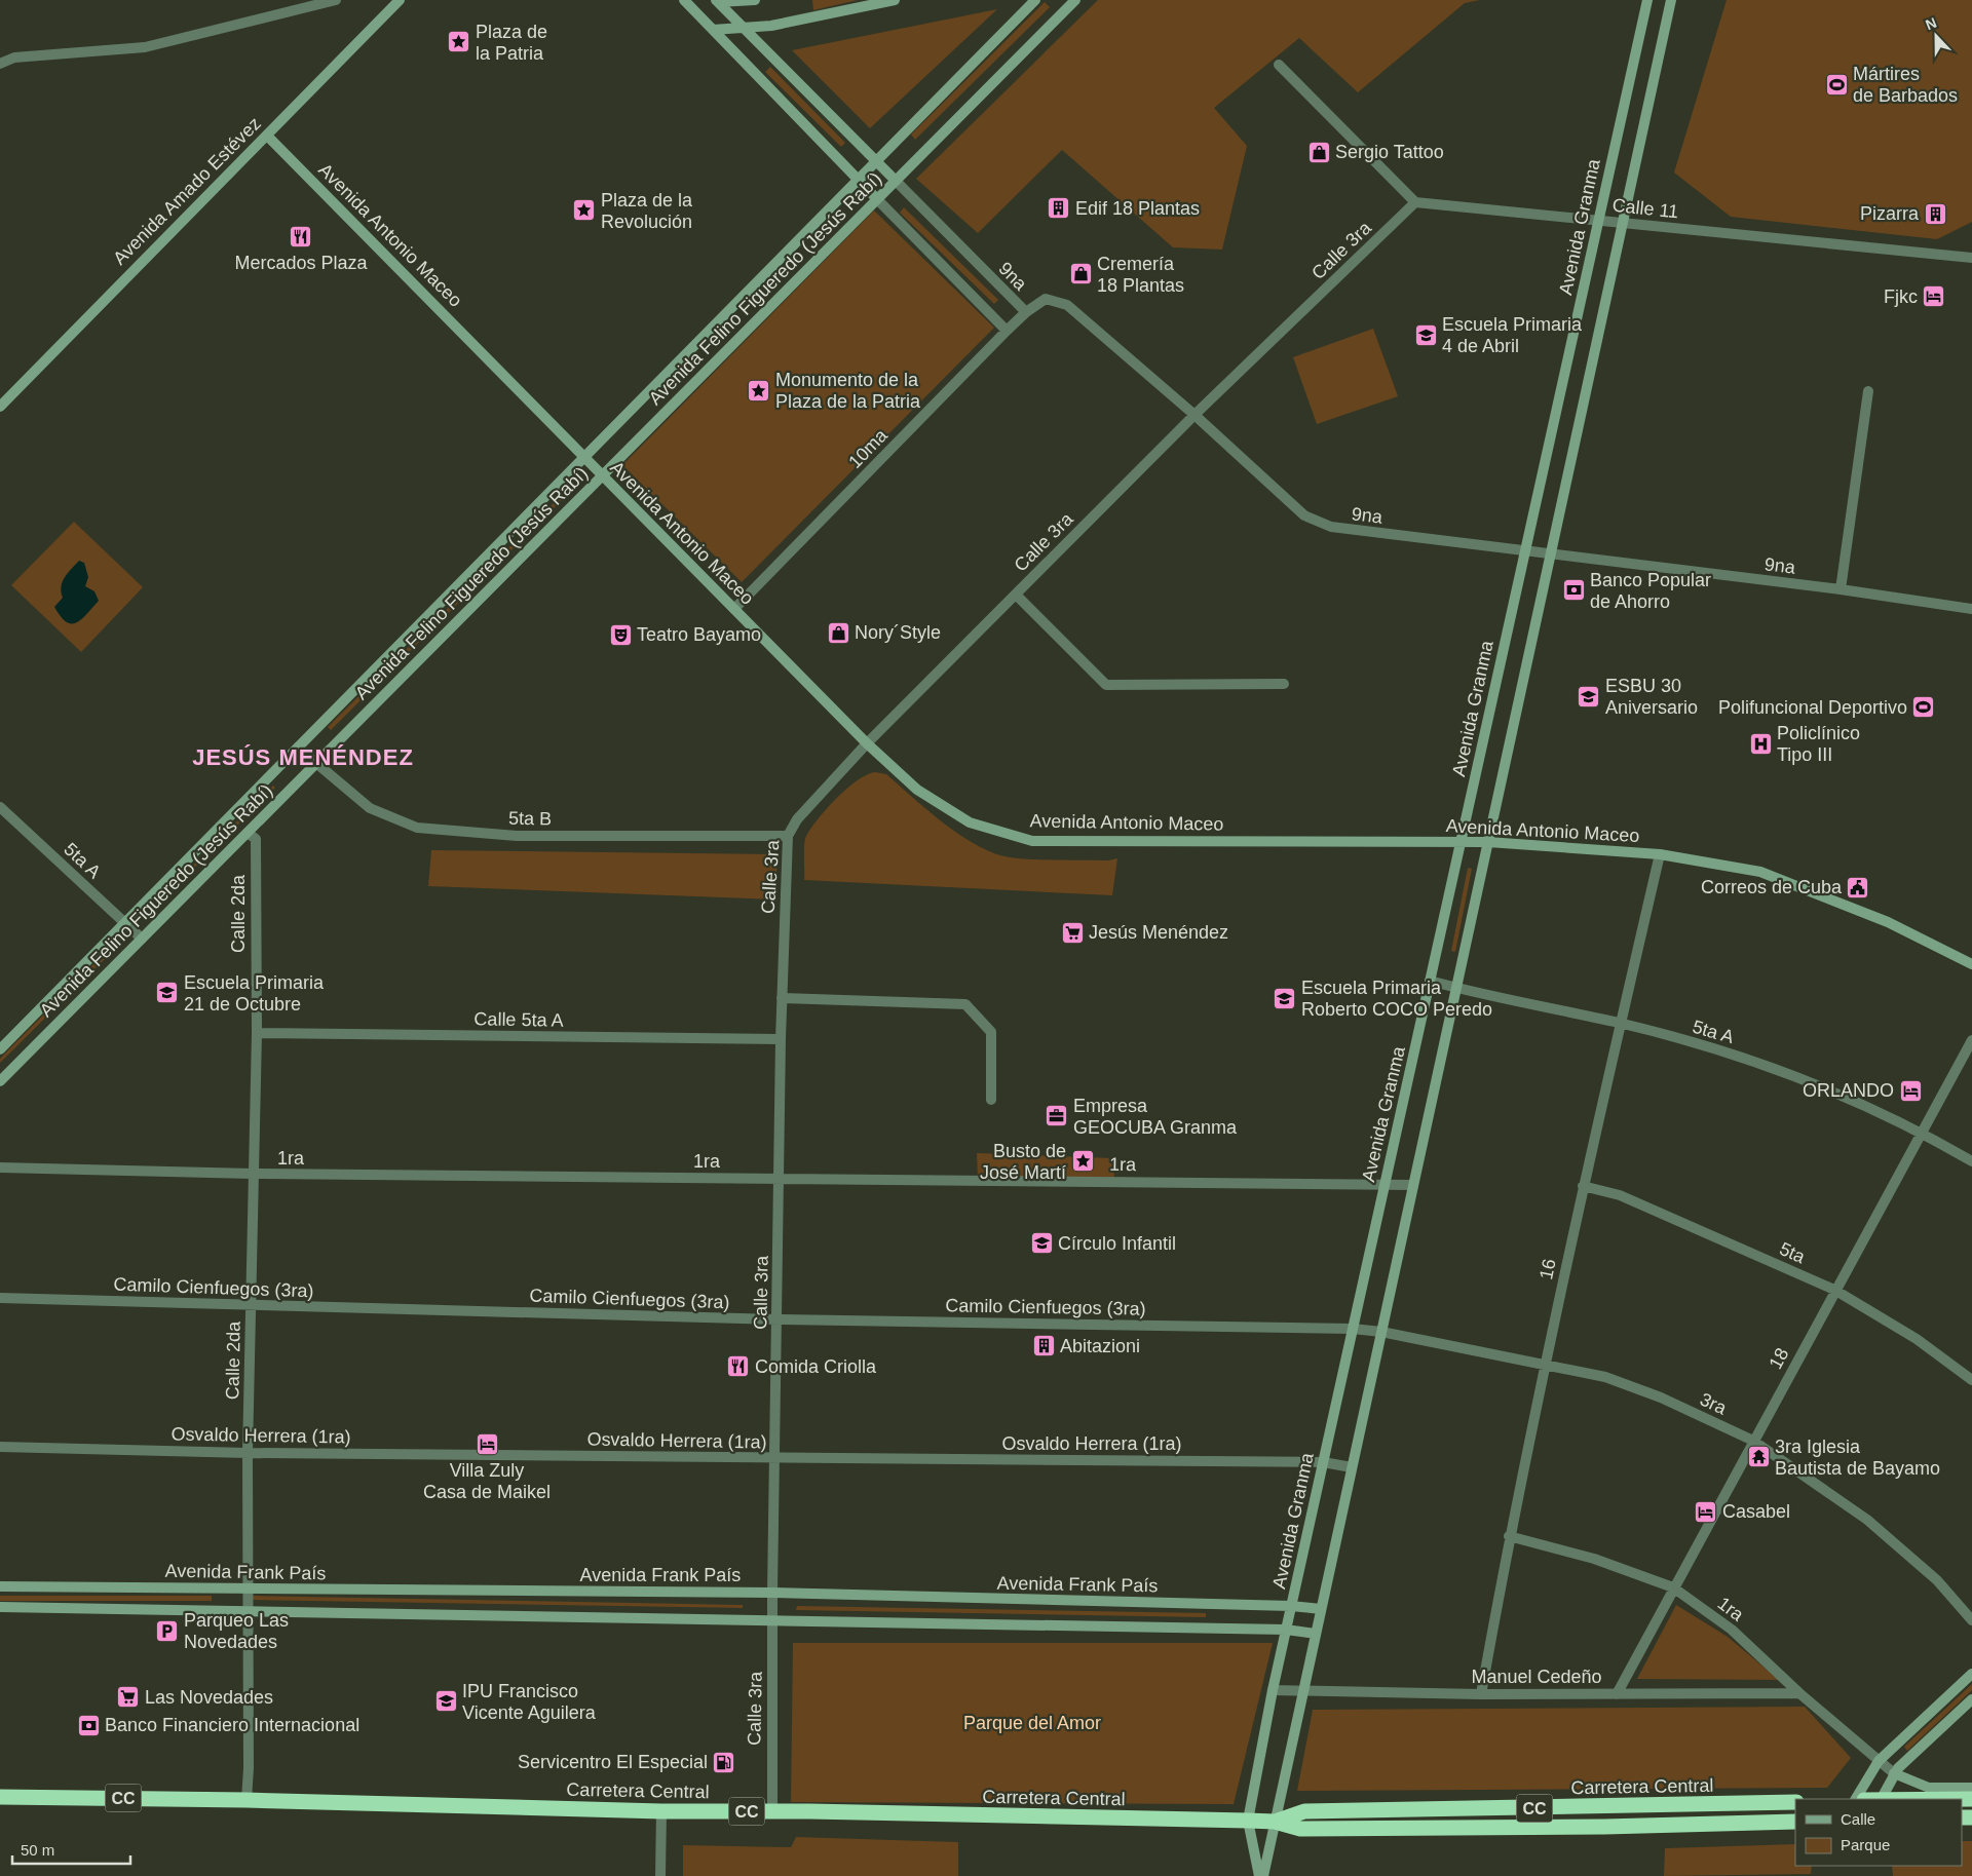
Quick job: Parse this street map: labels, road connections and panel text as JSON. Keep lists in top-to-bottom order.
{
  "streets": {
    "highway": ["Carretera Central", "CC"],
    "main road": [
      "Avenida Amado Estévez",
      "Avenida Granma",
      "Avenida Antonio Maceo",
      "Avenida Felino Figueredo (Jesús Rabí)",
      "Avenida Frank País"
    ],
    "street": [
      "Calle 11",
      "Calle 3ra",
      "9na",
      "10ma",
      "5ta B",
      "5ta A",
      "Calle 2da",
      "Calle 5ta A",
      "1ra",
      "5ta",
      "16",
      "Camilo Cienfuegos (3ra)",
      "18",
      "3ra",
      "Osvaldo Herrera (1ra)",
      "Manuel Cedeño"
    ]
  },
  "crossings": [
    ["Avenida Amado Estévez", "Avenida Antonio Maceo"],
    ["Calle 11", "Avenida Granma"],
    ["Calle 11", "Calle 3ra"],
    ["Avenida Granma", "Avenida Antonio Maceo"],
    ["Avenida Granma", "9na"],
    ["Avenida Granma", "5ta A"],
    ["Avenida Granma", "1ra"],
    ["Avenida Granma", "Camilo Cienfuegos (3ra)"],
    ["Avenida Granma", "Osvaldo Herrera (1ra)"],
    ["Avenida Granma", "Avenida Frank País"],
    ["Avenida Granma", "Manuel Cedeño"],
    ["Avenida Granma", "Carretera Central"],
    ["Avenida Antonio Maceo", "Calle 3ra"],
    ["Avenida Antonio Maceo", "Avenida Felino Figueredo (Jesús Rabí)"],
    ["Avenida Antonio Maceo", "10ma"],
    ["Avenida Antonio Maceo", "16"],
    ["Calle 3ra", "9na"],
    ["Calle 3ra", "5ta B"],
    ["Calle 3ra", "Calle 5ta A"],
    ["Calle 3ra", "1ra"],
    ["Calle 3ra", "Camilo Cienfuegos (3ra)"],
    ["Calle 3ra", "Osvaldo Herrera (1ra)"],
    ["Calle 3ra", "Avenida Frank País"],
    ["Calle 3ra", "Carretera Central"],
    ["9na", "Avenida Felino Figueredo (Jesús Rabí)"],
    ["9na", "10ma"],
    ["Avenida Felino Figueredo (Jesús Rabí)", "5ta B"],
    ["Avenida Felino Figueredo (Jesús Rabí)", "5ta A"],
    ["Avenida Felino Figueredo (Jesús Rabí)", "Calle 2da"],
    ["5ta A", "16"],
    ["5ta A", "18"],
    ["Calle 2da", "Calle 5ta A"],
    ["Calle 2da", "1ra"],
    ["Calle 2da", "Camilo Cienfuegos (3ra)"],
    ["Calle 2da", "Osvaldo Herrera (1ra)"],
    ["Calle 2da", "Avenida Frank País"],
    ["Calle 2da", "Carretera Central"],
    ["1ra", "16"],
    ["1ra", "18"],
    ["1ra", "Manuel Cedeño"],
    ["5ta", "16"],
    ["5ta", "18"],
    ["16", "3ra"],
    ["16", "Manuel Cedeño"],
    ["Camilo Cienfuegos (3ra)", "3ra"],
    ["18", "3ra"],
    ["18", "Manuel Cedeño"]
  ],
  "districts": ["JESÚS MENÉNDEZ"],
  "parks": ["Parque del Amor"],
  "places": {
    "place": [
      "Plaza de la Patria",
      "Plaza de la Revolución",
      "Monumento de la Plaza de la Patria",
      "Busto de José Martí"
    ],
    "sports": ["Mártires de Barbados", "Polifuncional Deportivo"],
    "shop": ["Sergio Tattoo", "Cremería 18 Plantas", "Nory´Style"],
    "building": ["Edif 18 Plantas", "Pizarra", "Abitazioni"],
    "restaurant": ["Mercados Plaza", "Comida Criolla"],
    "hotel": [
      "Fjkc",
      "ORLANDO",
      "Villa Zuly Casa de Maikel",
      "Casabel"
    ],
    "school or university": [
      "Escuela Primaria 4 de Abril",
      "ESBU 30 Aniversario",
      "Escuela Primaria 21 de Octubre",
      "Escuela Primaria Roberto COCO Peredo",
      "Círculo Infantil",
      "IPU Francisco Vicente Aguilera"
    ],
    "bank": ["Banco Popular de Ahorro", "Banco Financiero Internacional"],
    "theatre": ["Teatro Bayamo"],
    "hospital": ["Policlínico Tipo III"],
    "public building": ["Correos de Cuba"],
    "supermarket": ["Jesús Menéndez", "Las Novedades"],
    "office": ["Empresa GEOCUBA Granma"],
    "temple": ["3ra Iglesia Bautista de Bayamo"],
    "parking": ["Parqueo Las Novedades"],
    "fuel station": ["Servicentro El Especial"]
  },
  "legend": ["Calle", "Parque"],
  "scale_bar": "50 m",
  "north": "top"
}
